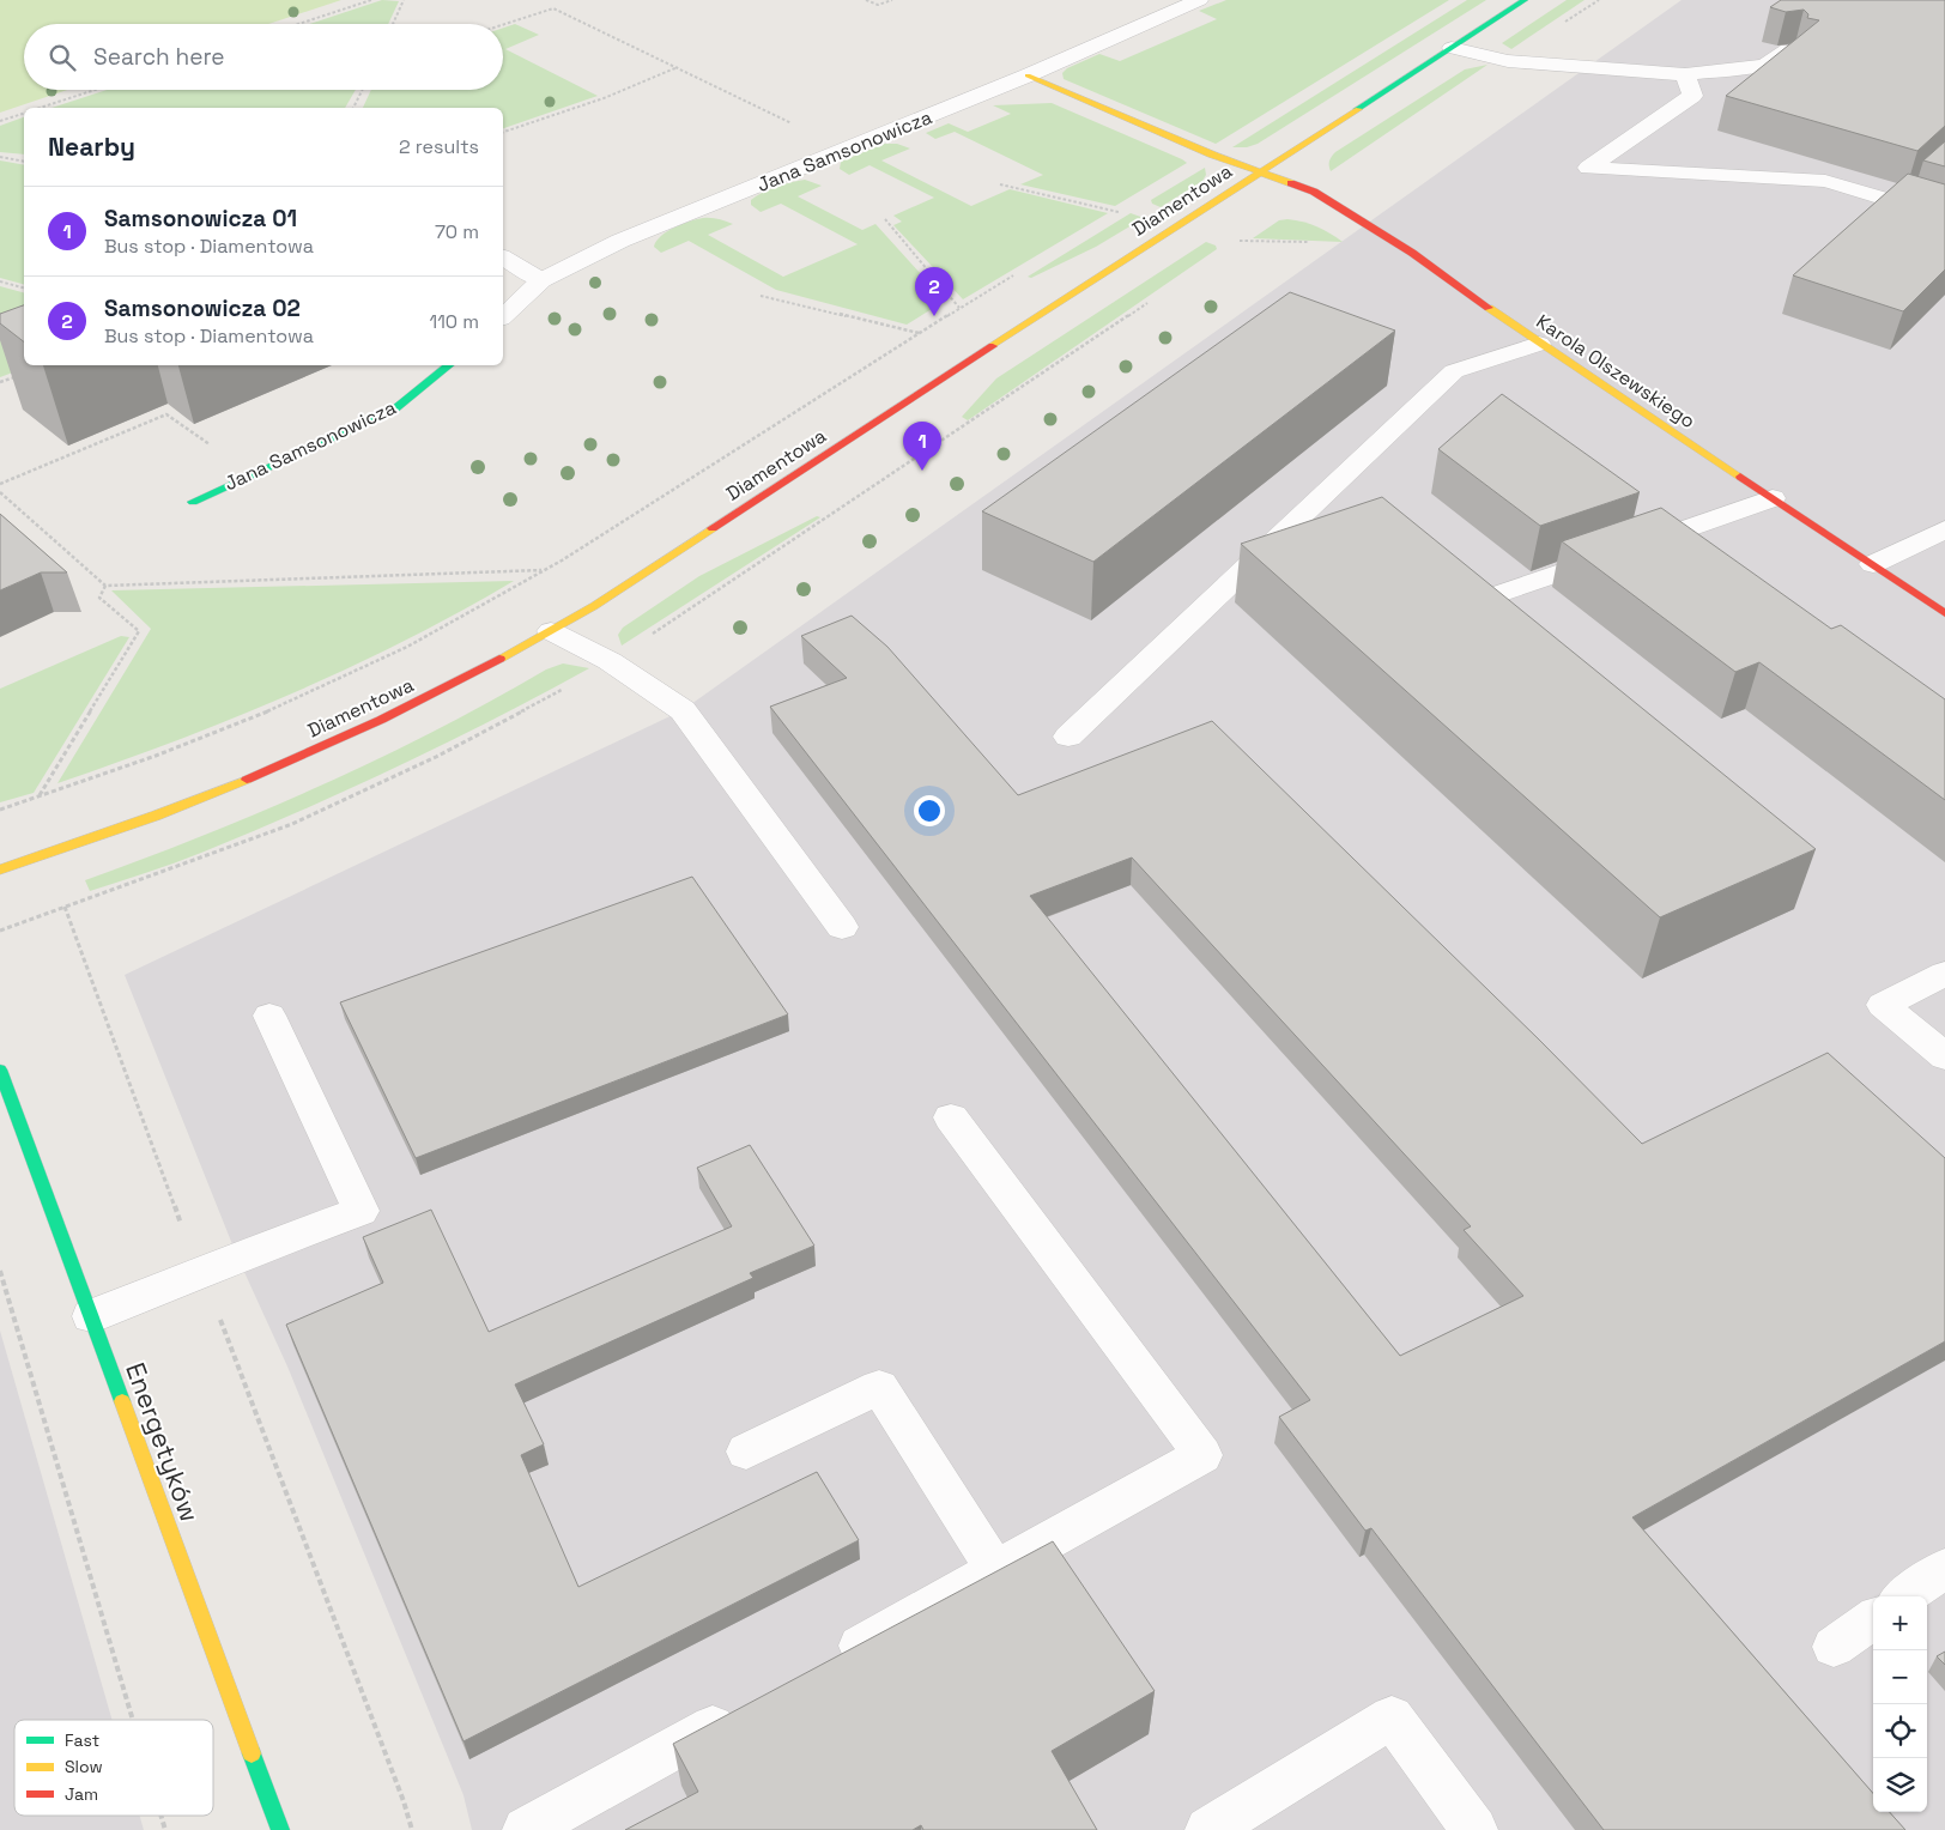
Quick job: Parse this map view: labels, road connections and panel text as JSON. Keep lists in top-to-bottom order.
{
  "streets": {
    "street": [
      "Jana Samsonowicza",
      "Diamentowa",
      "Karola Olszewskiego",
      "Energetyków"
    ]
  },
  "crossings": [
    ["Jana Samsonowicza", "Karola Olszewskiego"],
    ["Diamentowa", "Karola Olszewskiego"]
  ],
  "legend": ["Fast", "Slow", "Jam"],
  "page": {
    "search": "Search here",
    "heading": ["Nearby", "2 results"],
    "list": [
      {
        "mark": "1",
        "name": "Samsonowicza 01",
        "note": "Bus stop · Diamentowa",
        "value": "70 m"
      },
      {
        "mark": "2",
        "name": "Samsonowicza 02",
        "note": "Bus stop · Diamentowa",
        "value": "110 m"
      }
    ],
    "pins": ["2", "1"],
    "map_buttons": ["+", "−"]
  }
}
